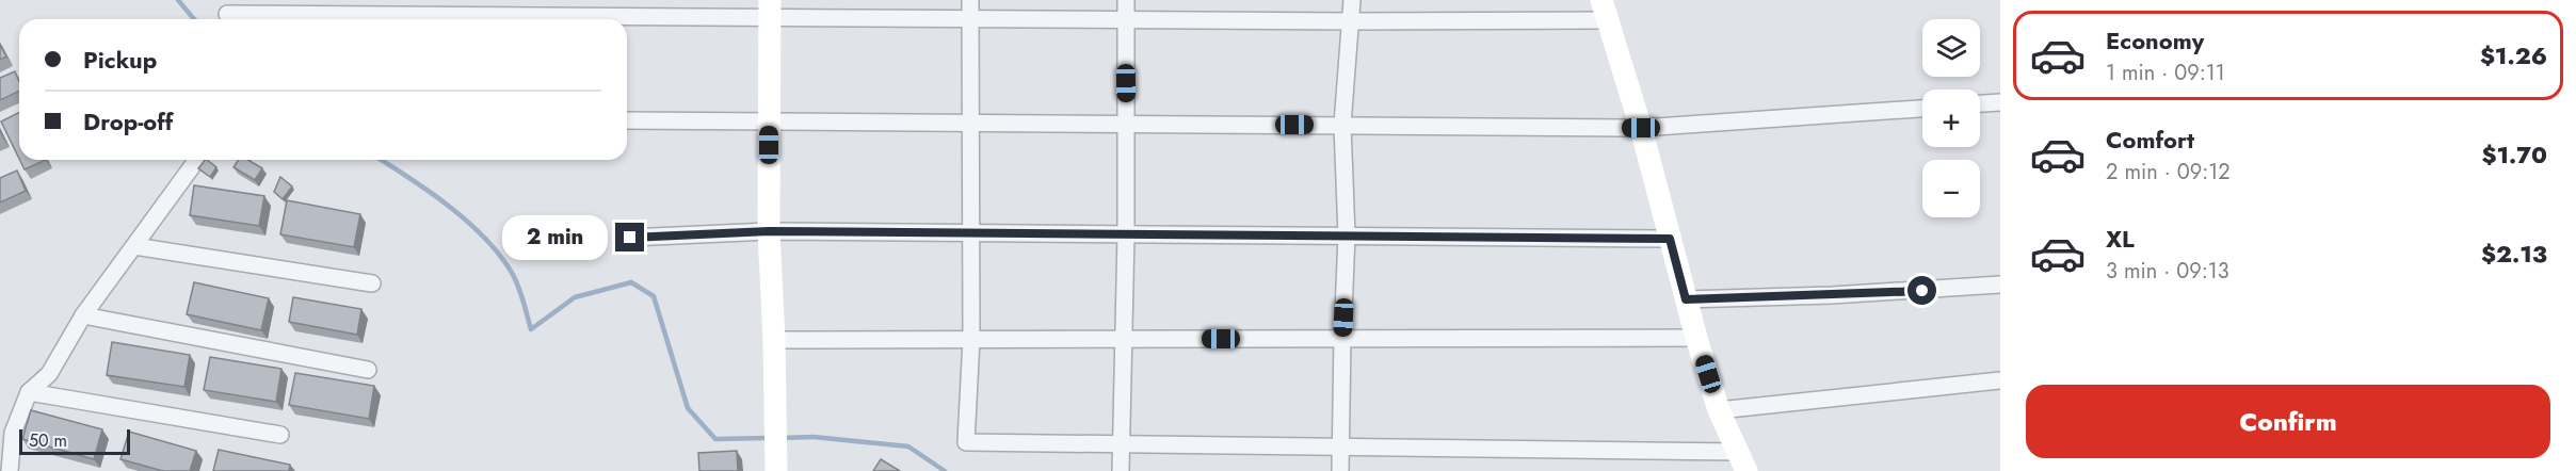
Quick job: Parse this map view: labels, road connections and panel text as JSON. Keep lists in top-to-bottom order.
{
  "scale_bar": "50 m",
  "page": {
    "list": [
      {
        "name": "Economy",
        "note": "1 min · 09:11",
        "value": "$1.26"
      },
      {
        "name": "Comfort",
        "note": "2 min · 09:12",
        "value": "$1.70"
      },
      {
        "name": "XL",
        "note": "3 min · 09:13",
        "value": "$2.13"
      }
    ],
    "map_buttons": ["+", "−"],
    "banner": ["Pickup", "Drop-off"],
    "bubble": "2 min",
    "buttons": "Confirm",
    "scale": "50 m"
  }
}
